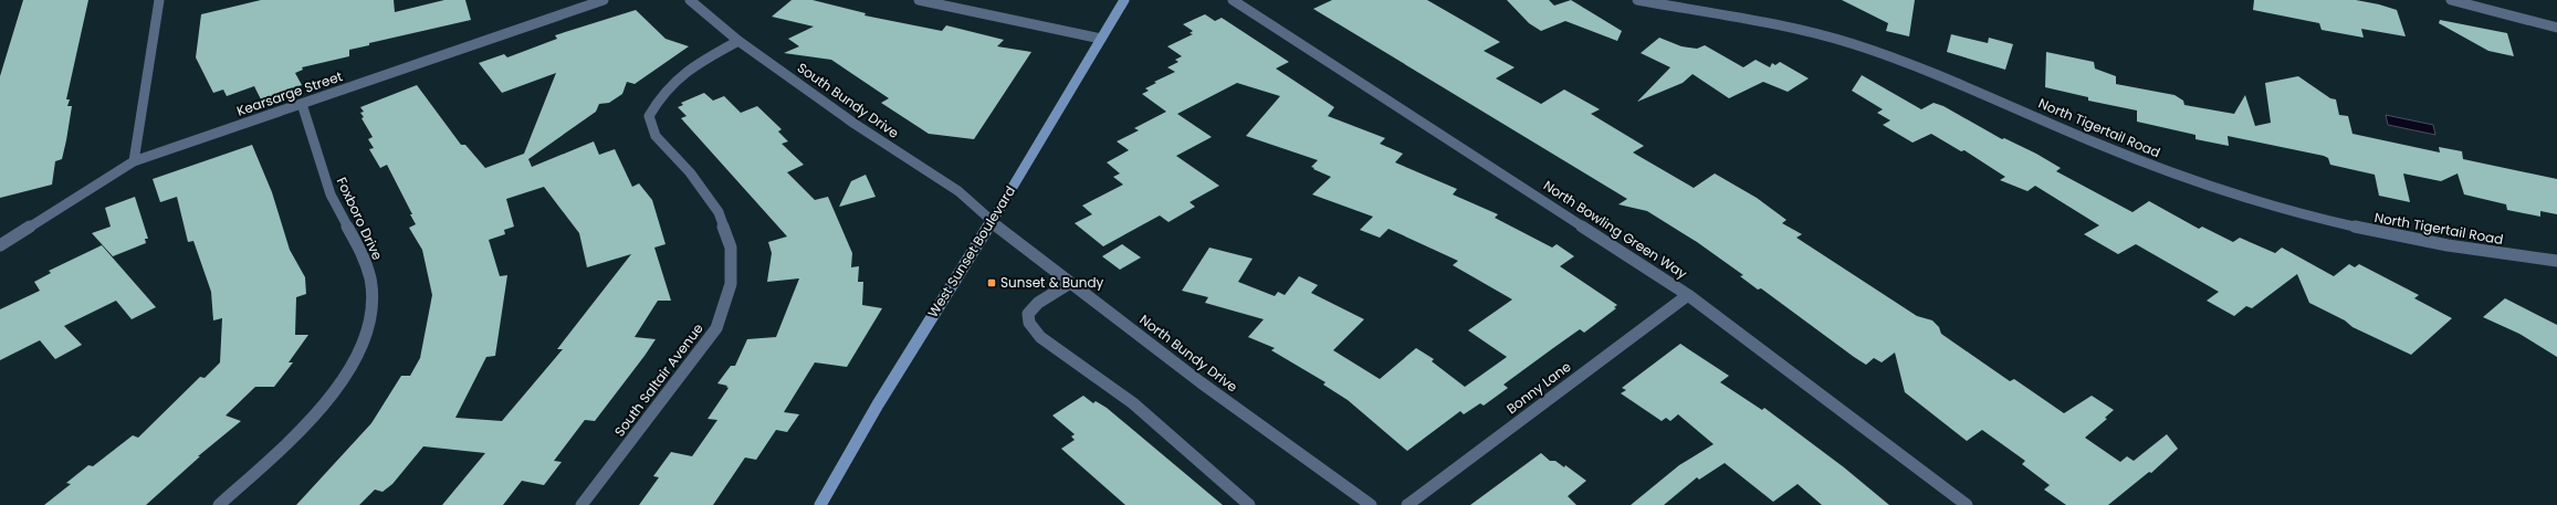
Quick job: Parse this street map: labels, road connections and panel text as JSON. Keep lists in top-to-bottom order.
{
  "streets": {
    "main road": ["West Sunset Boulevard"],
    "street": [
      "Kearsarge Street",
      "South Bundy Drive",
      "North Tigertail Road",
      "Foxboro Drive",
      "North Bowling Green Way",
      "North Bundy Drive",
      "South Saltair Avenue",
      "Bonny Lane"
    ]
  },
  "crossings": [
    ["Kearsarge Street", "Foxboro Drive"],
    ["South Bundy Drive", "West Sunset Boulevard"],
    ["South Bundy Drive", "North Bundy Drive"],
    ["South Bundy Drive", "South Saltair Avenue"],
    ["North Bowling Green Way", "Bonny Lane"],
    ["West Sunset Boulevard", "North Bundy Drive"]
  ],
  "places": {
    "transit": ["Sunset & Bundy"]
  }
}
